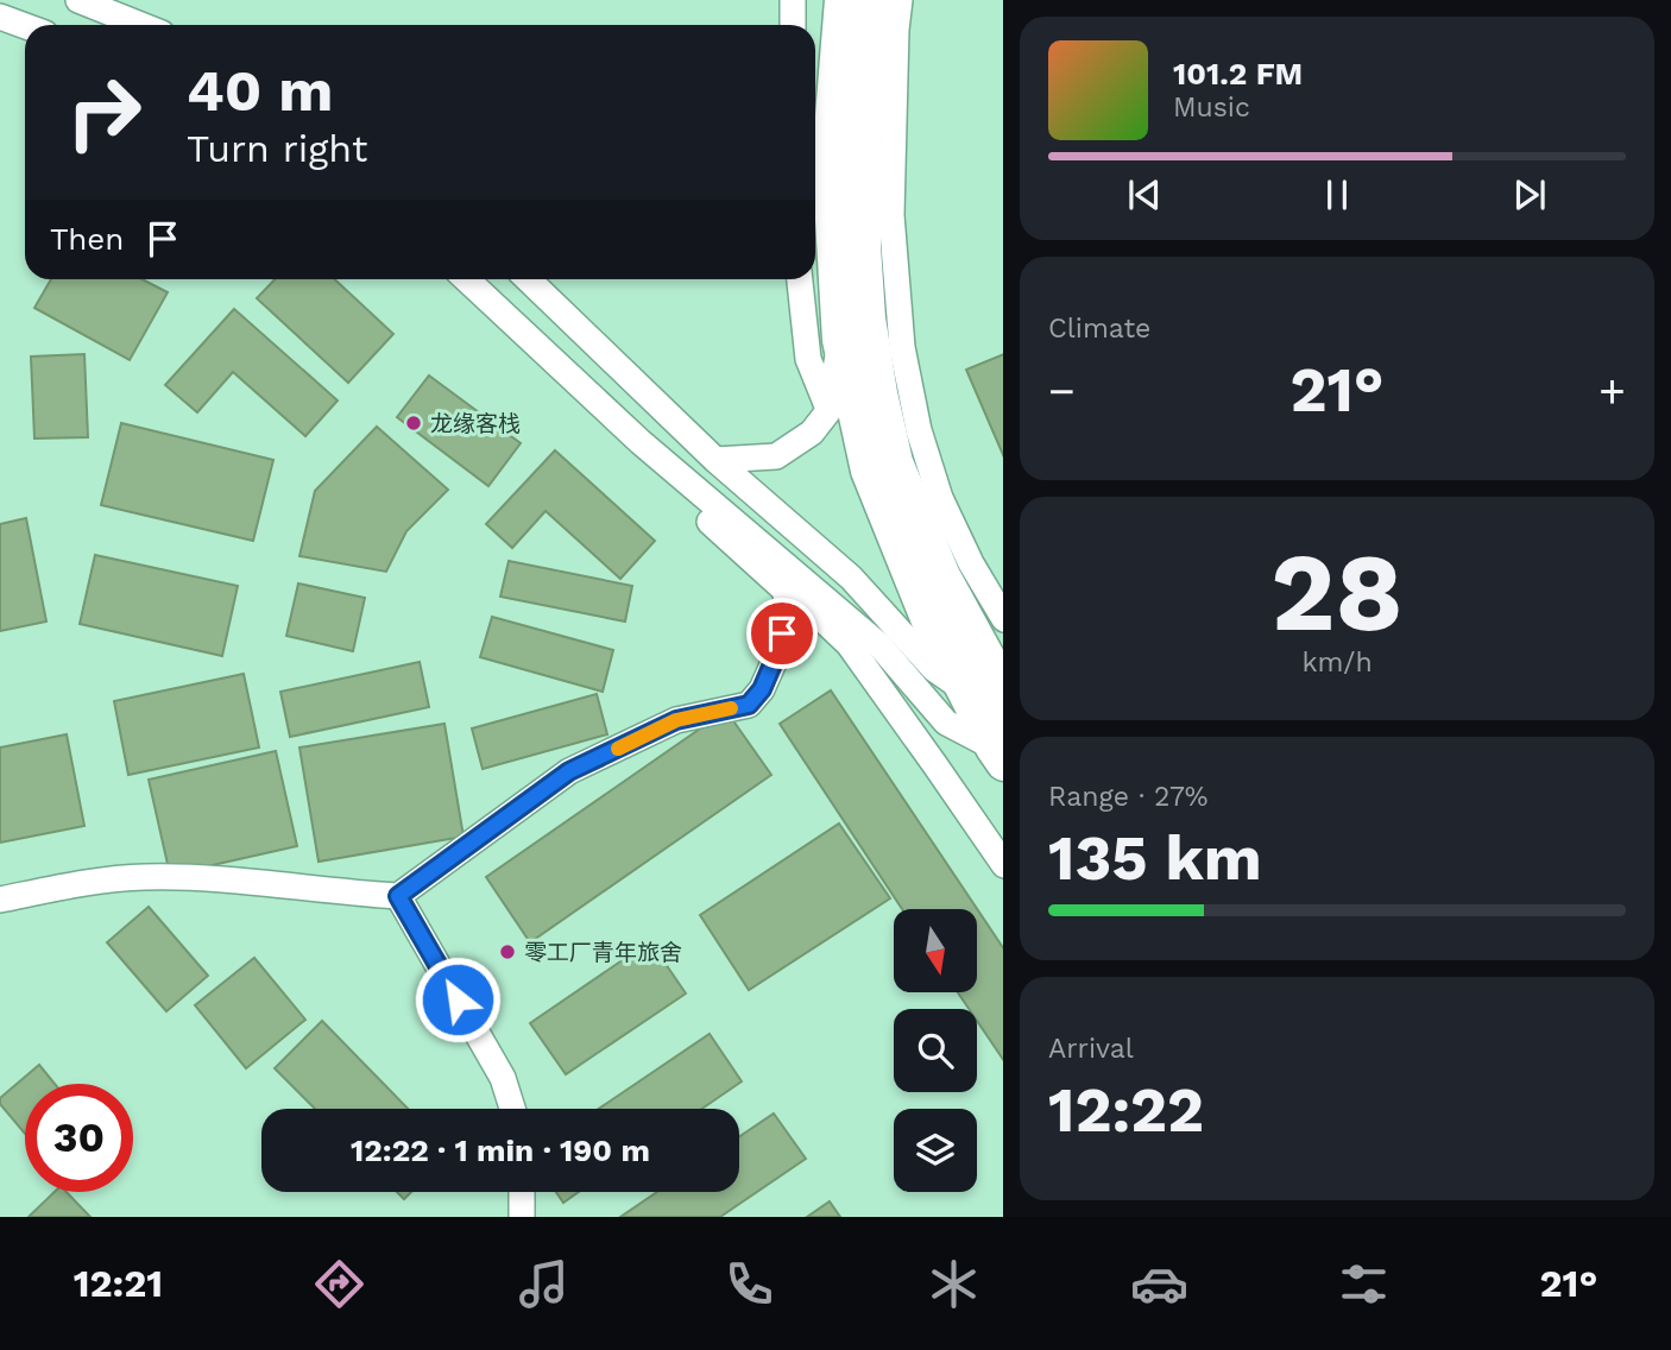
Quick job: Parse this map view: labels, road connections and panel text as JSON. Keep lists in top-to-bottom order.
{
  "places": ["龙缘客栈", "零工厂青年旅舍"],
  "north": "bottom",
  "page": {
    "turn": ["40 m", "Turn right"],
    "song": ["101.2 FM", "Music"],
    "then": "Then",
    "tile": [
      "Climate",
      ["28", "km/h"],
      ["Range · 27%", "135 km"],
      ["Arrival", "12:22"]
    ],
    "heat": ["−", "21°", "+"],
    "limit": "30",
    "trip": "12:22 · 1 min · 190 m",
    "tabs": ["12:21", "21°"]
  }
}
